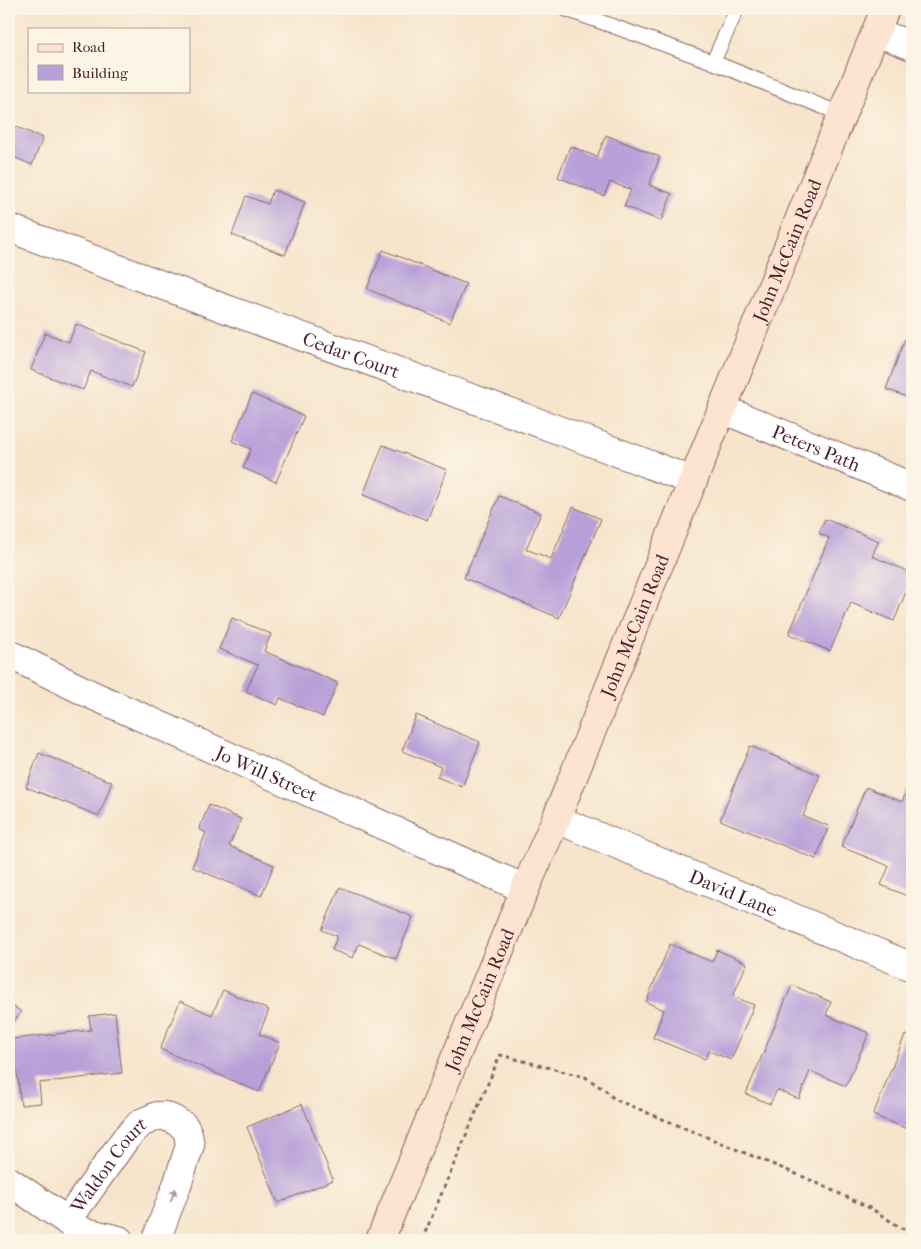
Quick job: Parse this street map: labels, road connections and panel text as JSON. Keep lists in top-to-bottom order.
{
  "streets": {
    "main road": ["John McCain Road"],
    "street": [
      "Cedar Court",
      "Peters Path",
      "Jo Will Street",
      "David Lane",
      "Waldon Court"
    ]
  },
  "crossings": [
    ["John McCain Road", "Cedar Court"],
    ["John McCain Road", "Peters Path"],
    ["John McCain Road", "Jo Will Street"],
    ["John McCain Road", "David Lane"]
  ],
  "legend": ["Road", "Building"]
}
